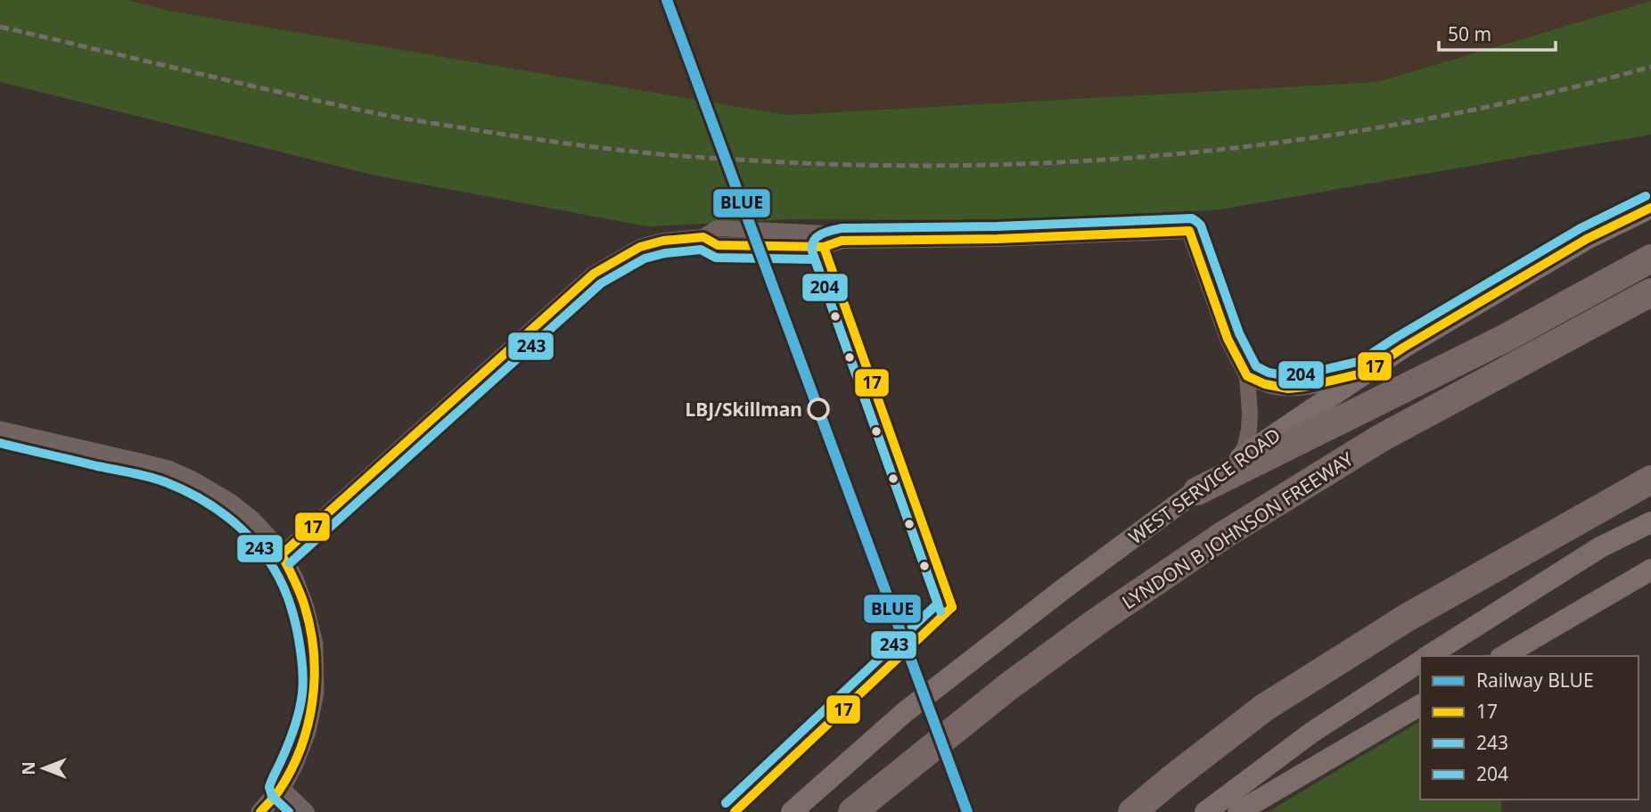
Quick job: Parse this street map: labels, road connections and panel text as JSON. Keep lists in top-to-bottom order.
{
  "streets": {
    "highway": ["LYNDON B JOHNSON FREEWAY"],
    "main road": ["WEST SERVICE ROAD"]
  },
  "places": ["LBJ/Skillman"],
  "lines": [
    "rail line BLUE",
    "transit line 204",
    "transit line 17",
    "transit line 243"
  ],
  "legend": [
    "Railway BLUE",
    "17",
    "243",
    "204"
  ],
  "scale_bar": "50 m",
  "north": "left"
}
